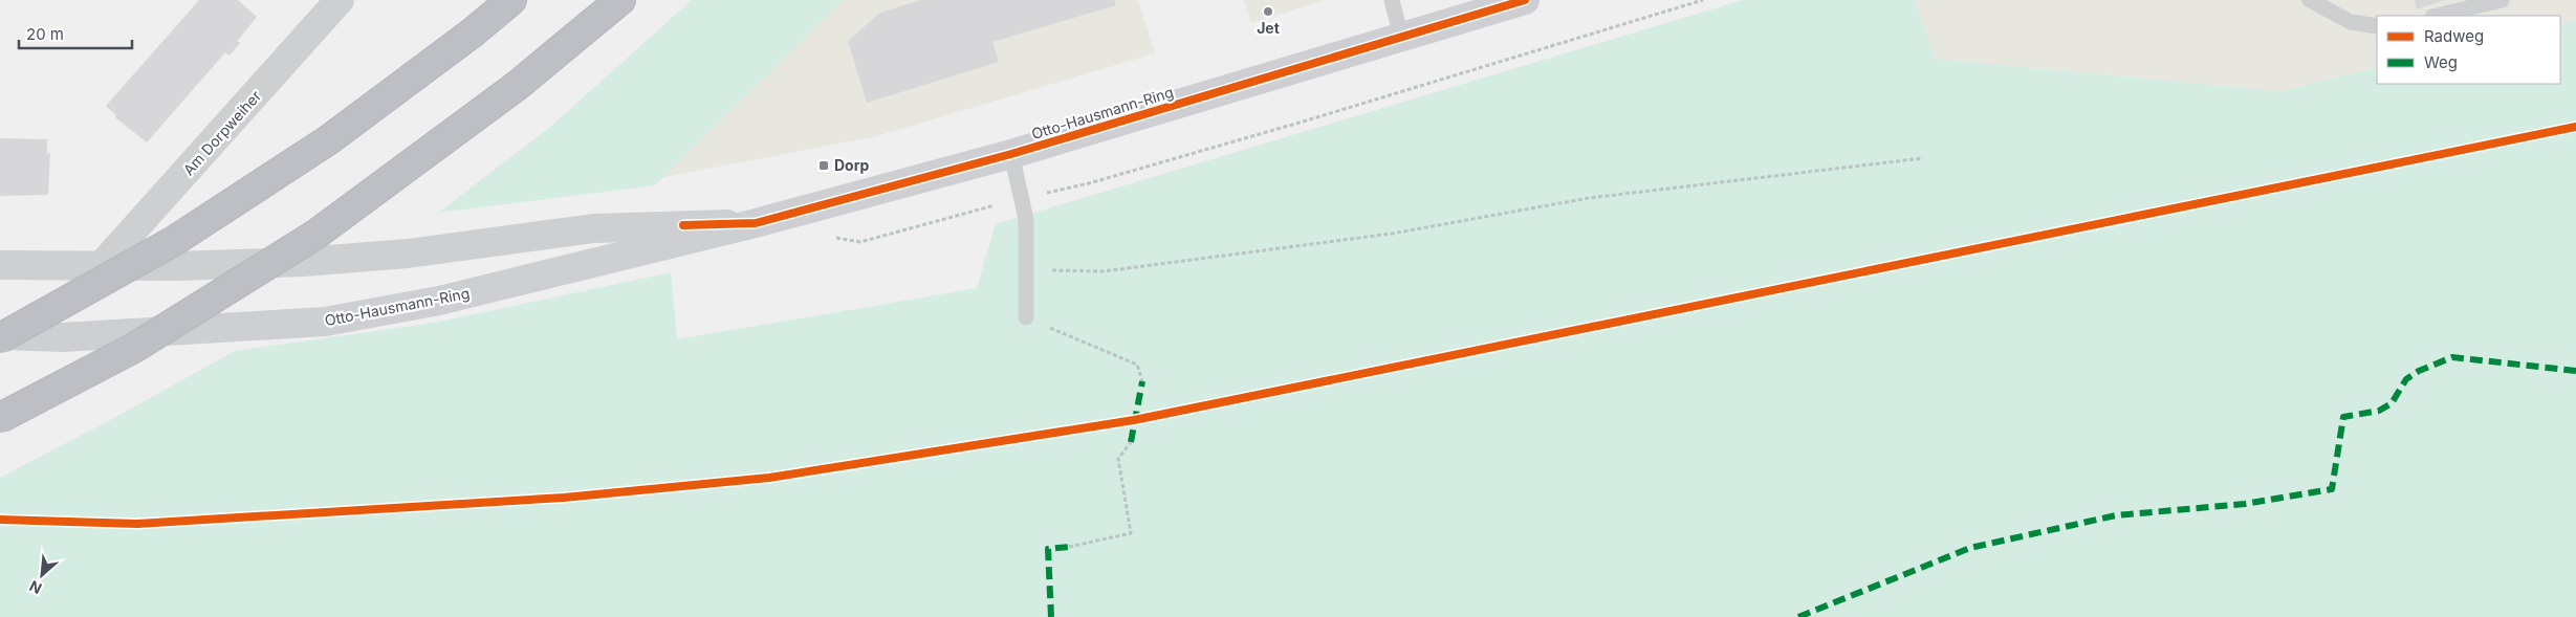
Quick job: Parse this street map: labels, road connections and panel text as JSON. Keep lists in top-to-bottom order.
{
  "streets": {
    "street": ["Otto-Hausmann-Ring", "Am Dorpweiher"]
  },
  "crossings": [
    ["Otto-Hausmann-Ring", "Am Dorpweiher"]
  ],
  "places": {
    "other": ["Jet"],
    "transit": ["Dorp"]
  },
  "legend": ["Radweg", "Weg"],
  "scale_bar": "20 m",
  "north": "bottom left"
}
